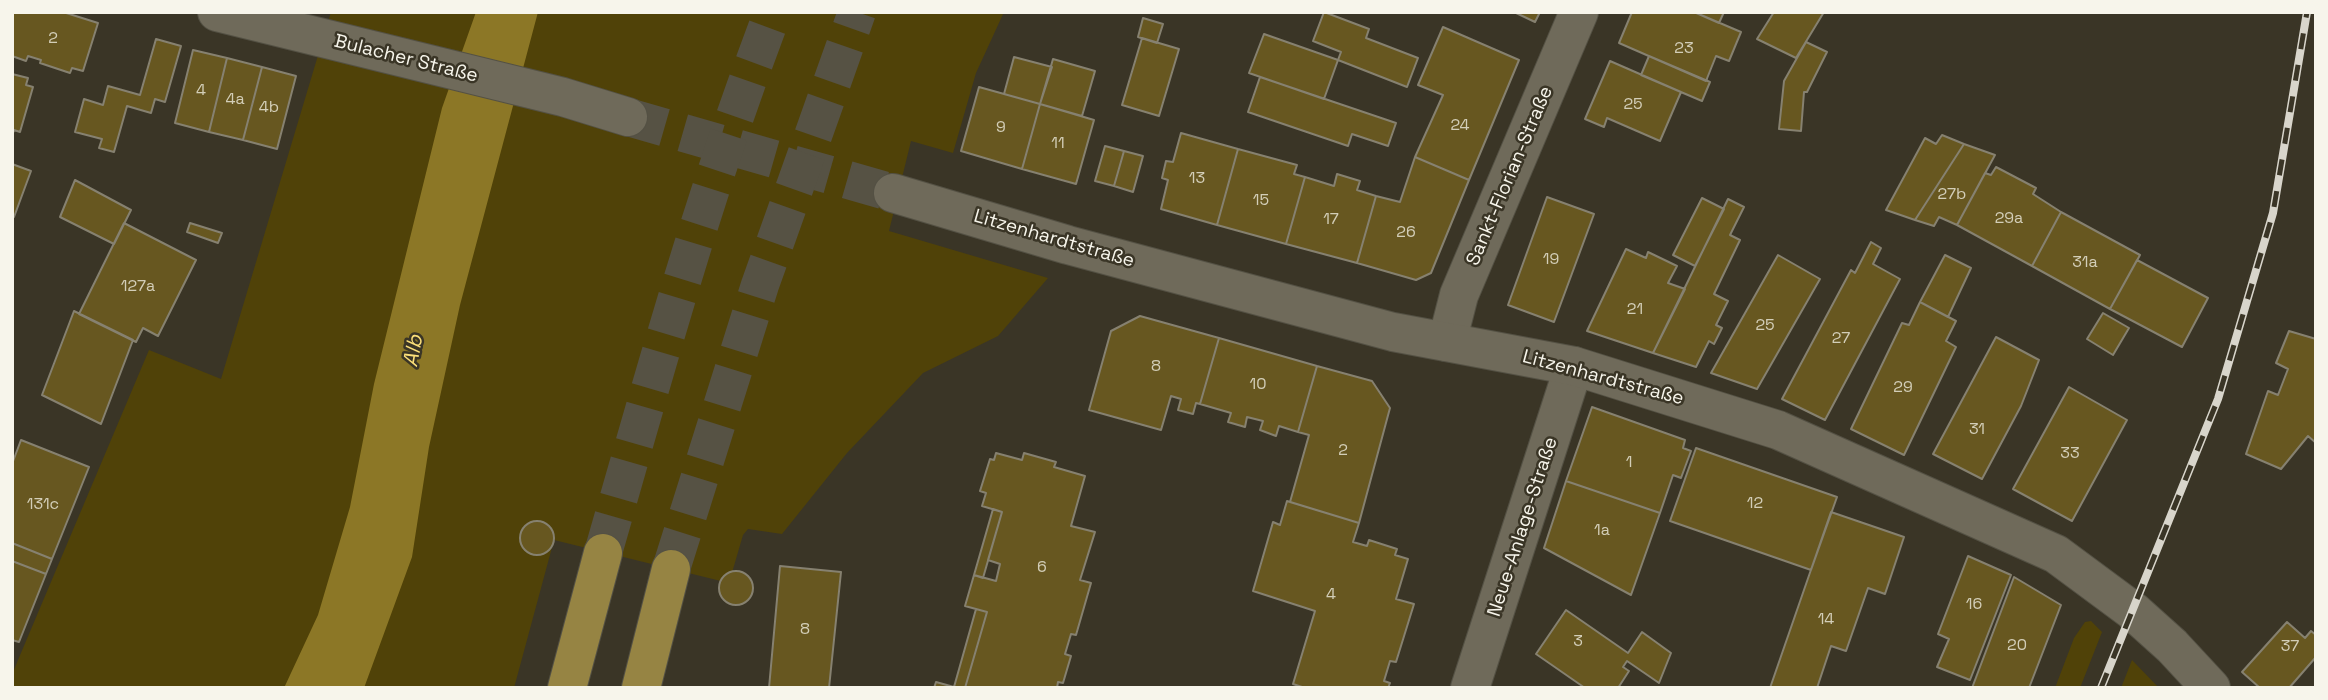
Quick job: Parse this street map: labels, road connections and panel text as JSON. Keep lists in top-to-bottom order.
{
  "streets": {
    "street": [
      "Bulacher Straße",
      "Sankt-Florian-Straße",
      "Litzenhardtstraße",
      "Neue-Anlage-Straße"
    ]
  },
  "crossings": [
    ["Sankt-Florian-Straße", "Litzenhardtstraße"],
    ["Litzenhardtstraße", "Neue-Anlage-Straße"]
  ],
  "water": ["Alb"],
  "house_numbers": [
    "2",
    "23",
    "4",
    "4a",
    "25",
    "4b",
    "24",
    "9",
    "11",
    "13",
    "27b",
    "15",
    "29a",
    "17",
    "26",
    "19",
    "31a",
    "127a",
    "21",
    "25",
    "27",
    "8",
    "10",
    "29",
    "31",
    "2",
    "33",
    "1",
    "12",
    "131c",
    "1a",
    "6",
    "4",
    "16",
    "14",
    "8",
    "3",
    "20",
    "37"
  ]
}
